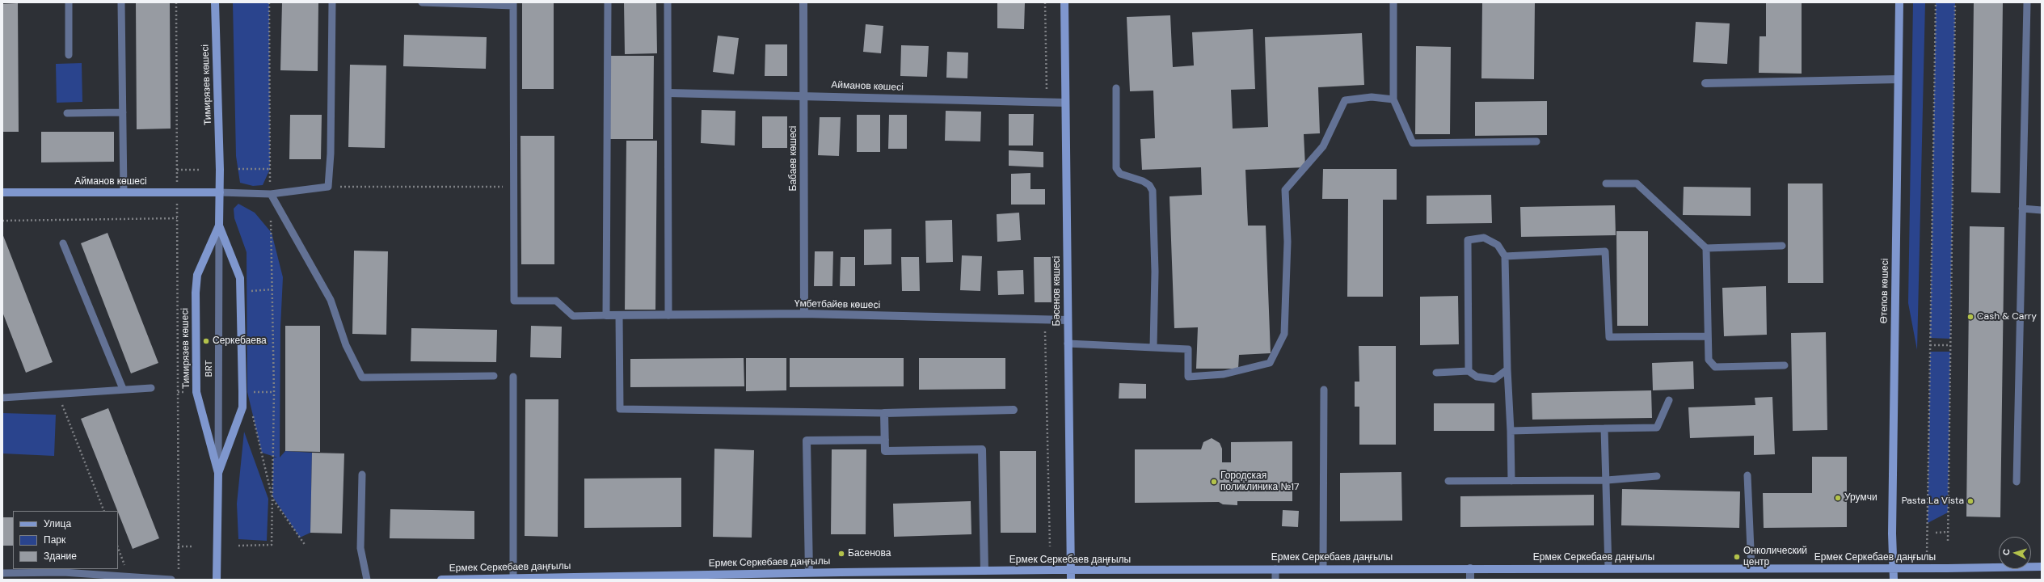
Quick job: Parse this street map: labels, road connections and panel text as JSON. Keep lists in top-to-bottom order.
{
  "streets": {
    "street": [
      "Тимирязев көшесі",
      "Айманов көшесі",
      "Бабаев көшесі",
      "Бәсенов көшесі",
      "Өтепов көшесі",
      "Үмбетбайев көшесі",
      "Ермек Серкебаев даңғылы"
    ],
    "lane": ["BRT"]
  },
  "crossings": [
    ["Тимирязев көшесі", "Айманов көшесі"],
    ["Тимирязев көшесі", "BRT"],
    ["Айманов көшесі", "Бабаев көшесі"],
    ["Айманов көшесі", "Бәсенов көшесі"],
    ["Бабаев көшесі", "Үмбетбайев көшесі"],
    ["Бәсенов көшесі", "Үмбетбайев көшесі"],
    ["Бәсенов көшесі", "Ермек Серкебаев даңғылы"],
    ["Өтепов көшесі", "Ермек Серкебаев даңғылы"]
  ],
  "places": [
    "Cash & Carry",
    "Серкебаева",
    "Городская поликлиника №17",
    "Урумчи",
    "Pasta La Vista",
    "Басенова",
    "Онколический центр"
  ],
  "legend": ["Улица", "Парк", "Здание"],
  "north": "left"
}
